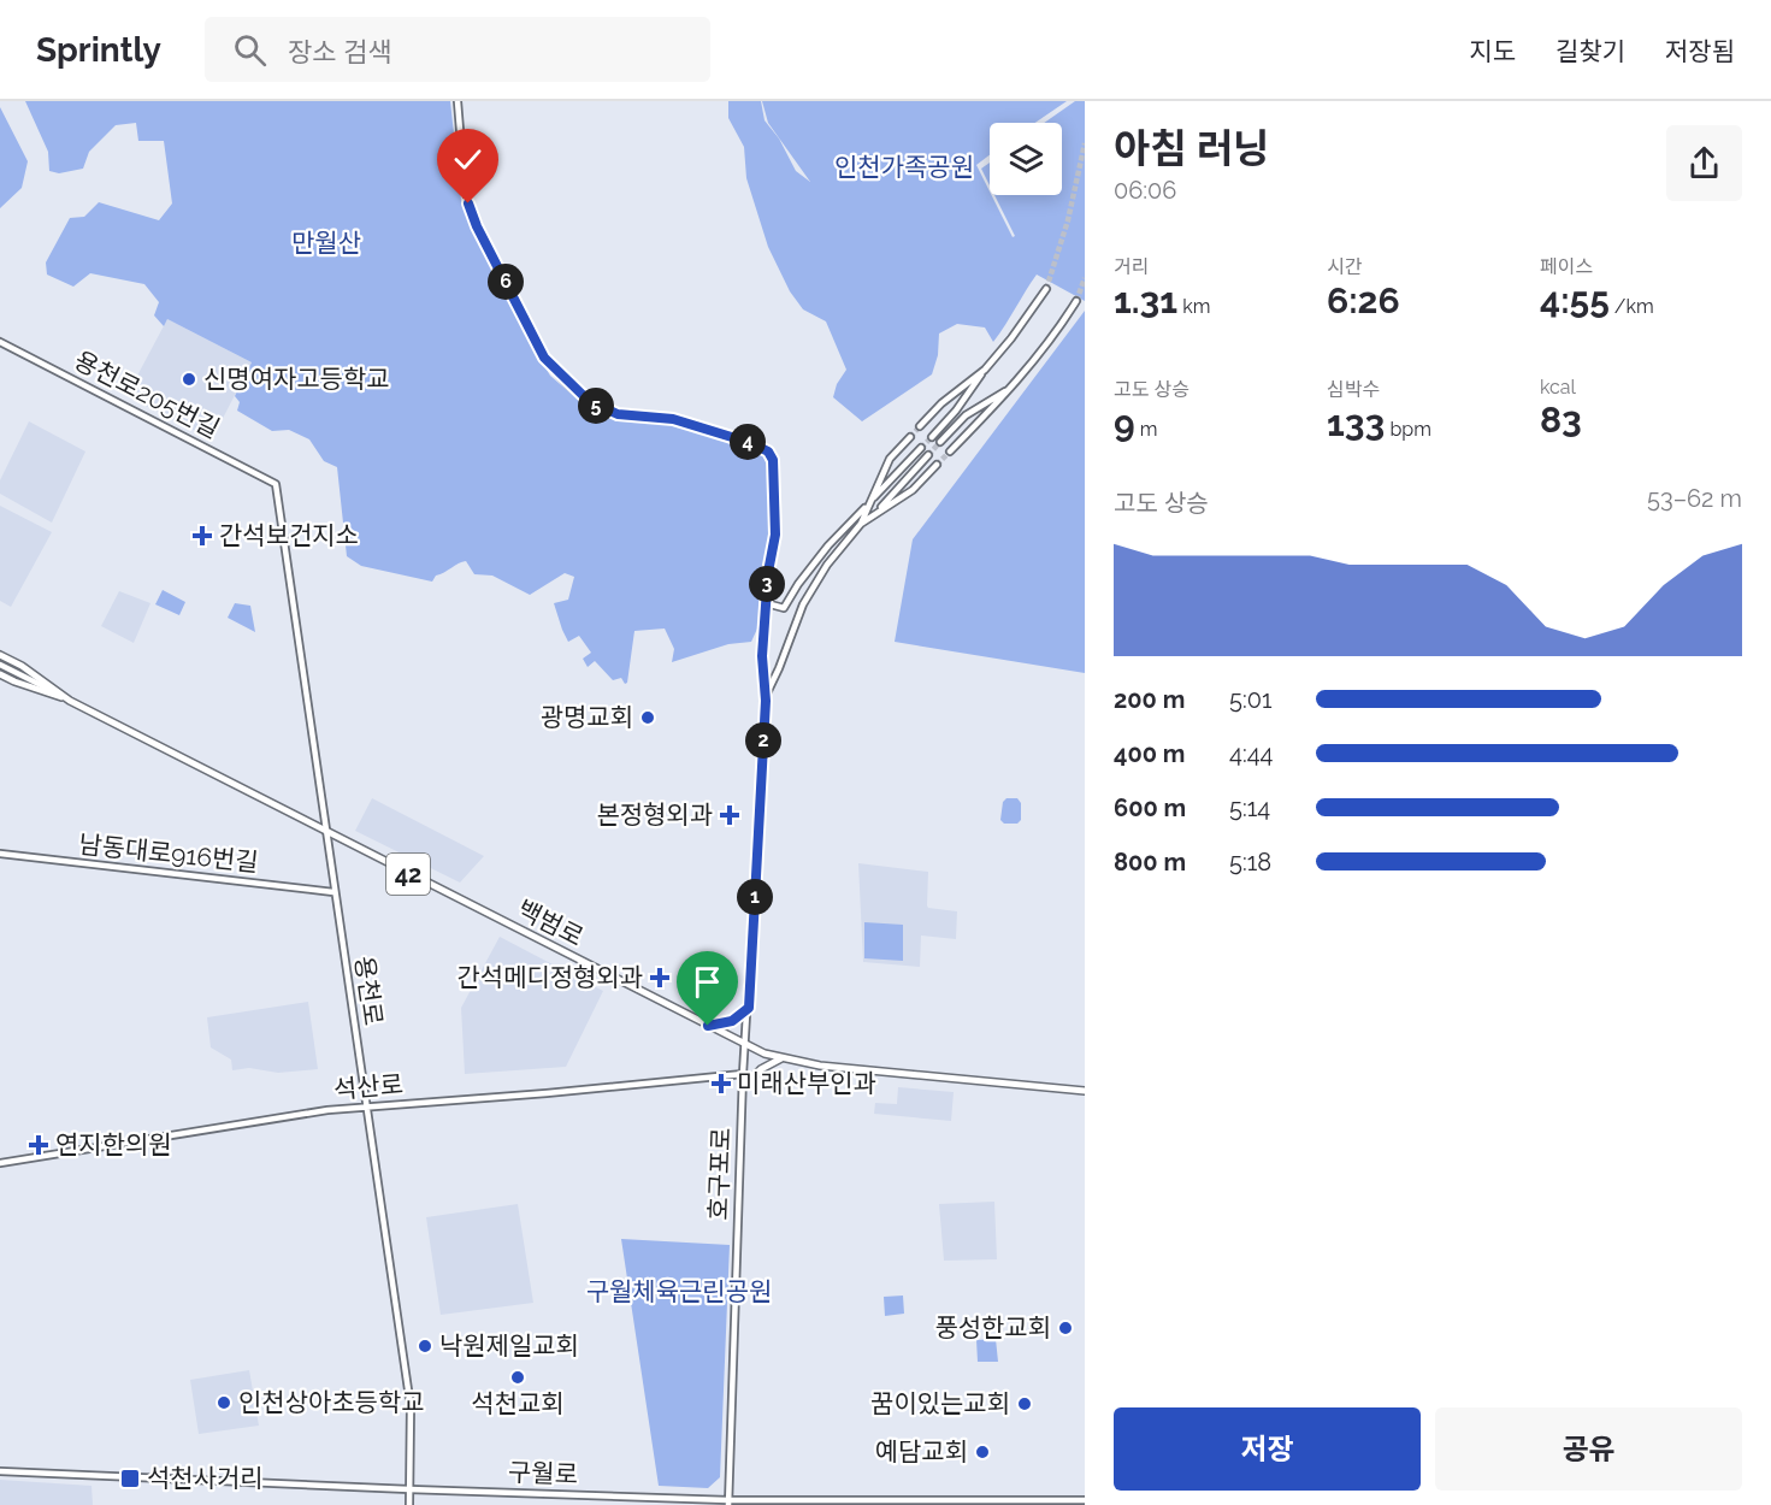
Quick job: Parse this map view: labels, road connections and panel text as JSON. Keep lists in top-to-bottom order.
{
  "streets": {
    "main road": [
      "용천로205번길",
      "남동대로916번길",
      "42",
      "백범로",
      "용천로",
      "석산로",
      "호구포로",
      "구월로"
    ]
  },
  "crossings": [
    ["용천로205번길", "용천로"],
    ["남동대로916번길", "용천로"],
    ["백범로", "용천로"],
    ["백범로", "호구포로"],
    ["용천로", "석산로"],
    ["용천로", "구월로"],
    ["석산로", "호구포로"],
    ["호구포로", "구월로"]
  ],
  "parks": ["인천가족공원", "만월산", "구월체육근린공원"],
  "places": {
    "other": [
      "신명여자고등학교",
      "광명교회",
      "풍성한교회",
      "낙원제일교회",
      "석천교회",
      "인천상아초등학교",
      "꿈이있는교회",
      "예담교회"
    ],
    "health": [
      "간석보건지소",
      "본정형외과",
      "간석메디정형외과",
      "미래산부인과",
      "연지한의원"
    ],
    "transit": ["석천사거리"]
  },
  "page": {
    "header": "Sprintly",
    "search": "장소 검색",
    "nav": ["지도", "길찾기", "저장됨"],
    "heading": ["아침 러닝", "06:06"],
    "stats": [
      ["거리", "1.31 km"],
      ["시간", "6:26"],
      ["페이스", "4:55 /km"],
      ["고도 상승", "9 m"],
      ["심박수", "133 bpm"],
      ["kcal", "83"]
    ],
    "pins": [
      "6",
      "5",
      "4",
      "3",
      "2",
      "1"
    ],
    "chart": ["고도 상승", "53–62 m"],
    "list": [
      {
        "name": "200 m",
        "note": "5:01"
      },
      {
        "name": "400 m",
        "note": "4:44"
      },
      {
        "name": "600 m",
        "note": "5:14"
      },
      {
        "name": "800 m",
        "note": "5:18"
      }
    ],
    "buttons": ["저장", "공유"]
  }
}
